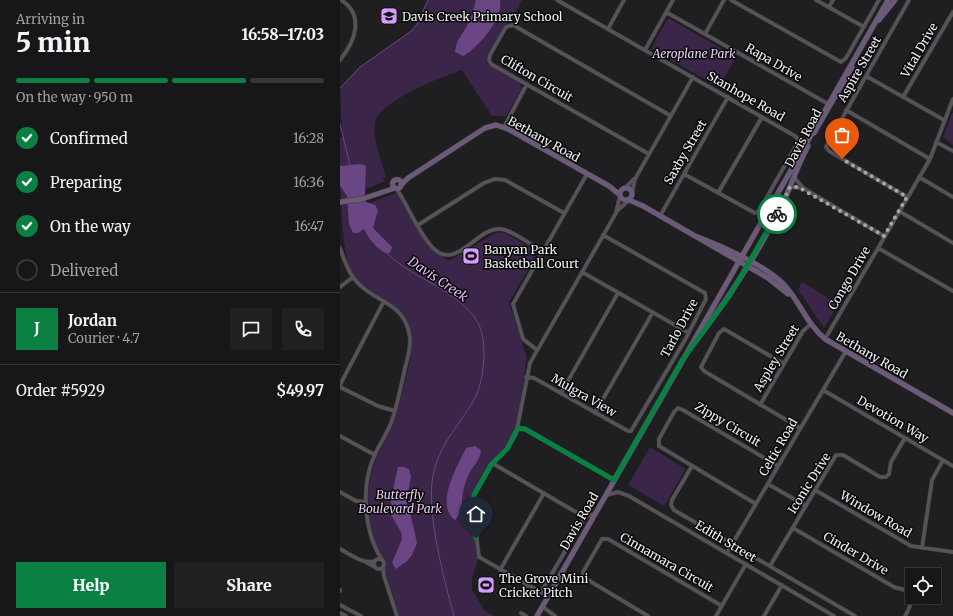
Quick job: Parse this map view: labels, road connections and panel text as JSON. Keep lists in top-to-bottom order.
{
  "streets": {
    "street": [
      "Vital Drive",
      "Rapa Drive",
      "Aspire Street",
      "Clifton Circuit",
      "Stanhope Road",
      "Davis Road",
      "Bethany Road",
      "Saxby Street",
      "Congo Drive",
      "Tarlo Drive",
      "Aspley Street",
      "Mulgra View",
      "Devotion Way",
      "Zippy Circuit",
      "Celtic Road",
      "Iconic Drive",
      "Window Road",
      "Edith Street",
      "Cinder Drive",
      "Cinnamara Circuit"
    ]
  },
  "crossings": [
    ["Rapa Drive", "Davis Road"],
    ["Aspire Street", "Congo Drive"],
    ["Stanhope Road", "Saxby Street"],
    ["Davis Road", "Bethany Road"],
    ["Davis Road", "Edith Street"],
    ["Bethany Road", "Saxby Street"],
    ["Bethany Road", "Congo Drive"],
    ["Bethany Road", "Aspley Street"],
    ["Bethany Road", "Celtic Road"],
    ["Tarlo Drive", "Mulgra View"],
    ["Devotion Way", "Celtic Road"],
    ["Devotion Way", "Iconic Drive"],
    ["Zippy Circuit", "Celtic Road"],
    ["Zippy Circuit", "Edith Street"],
    ["Celtic Road", "Edith Street"],
    ["Iconic Drive", "Window Road"],
    ["Iconic Drive", "Edith Street"],
    ["Iconic Drive", "Cinder Drive"]
  ],
  "water": ["Davis Creek"],
  "parks": ["Aeroplane Park", "Butterfly Boulevard Park"],
  "places": {
    "school or university": ["Davis Creek Primary School"],
    "sports": ["Banyan Park Basketball Court", "The Grove Mini Cricket Pitch"]
  },
  "page": {
    "heading": ["5 min", "Arriving in", "16:58–17:03"],
    "panel": [
      "Jordan",
      "Courier · 4.7",
      "Order #5929",
      "$49.97"
    ],
    "bar": "On the way · 950 m",
    "list": [
      ["Confirmed", "16:28"],
      ["Preparing", "16:36"],
      ["On the way", "16:47"],
      "Delivered"
    ],
    "round": "J",
    "buttons": ["Help", "Share"]
  }
}
